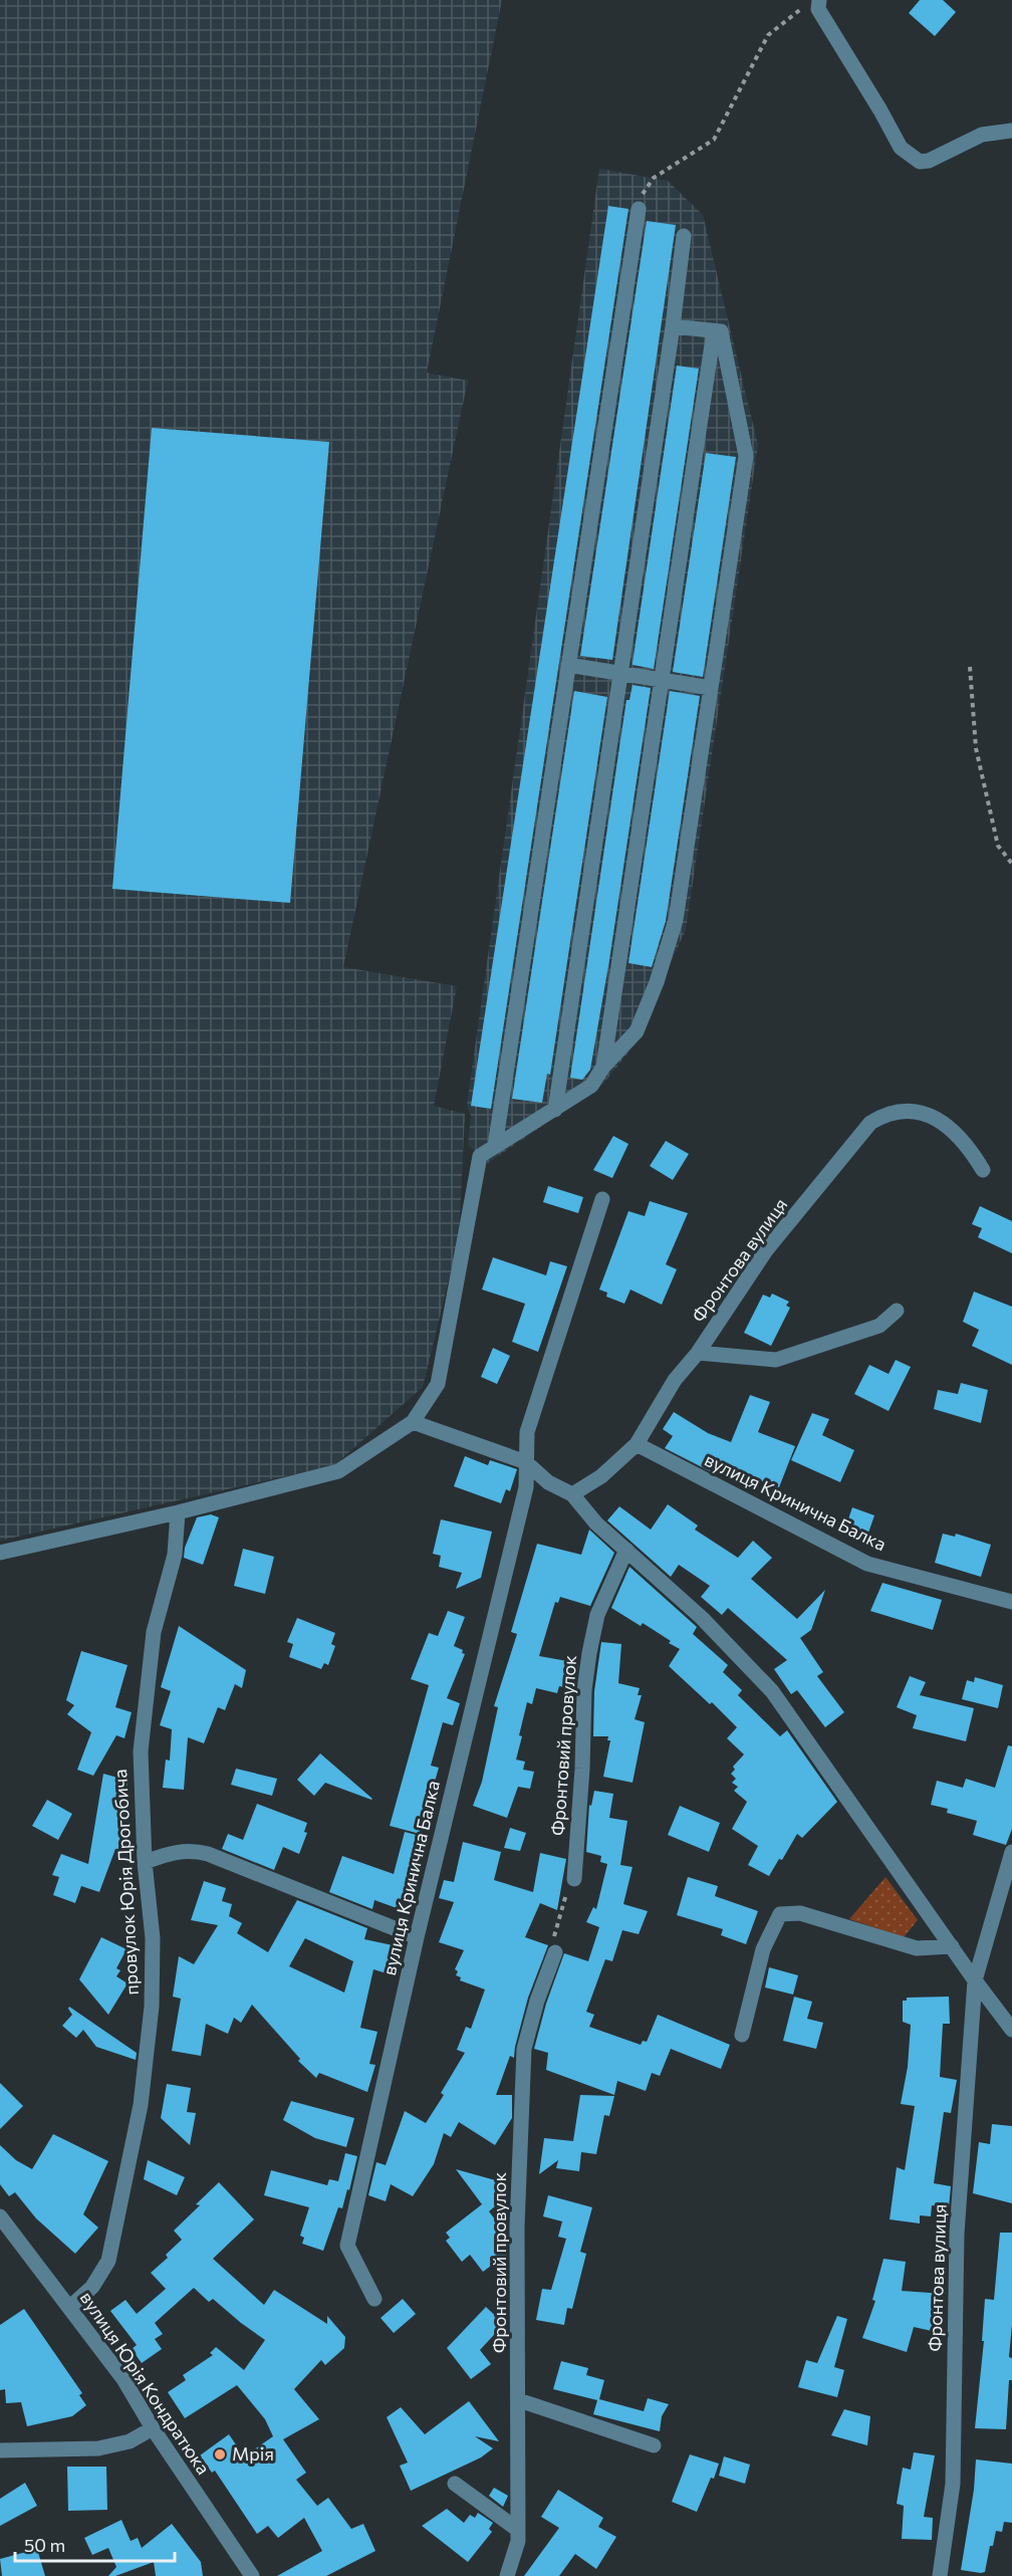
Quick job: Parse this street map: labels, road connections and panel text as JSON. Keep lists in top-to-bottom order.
{
  "streets": {
    "street": [
      "Фронтова вулиця",
      "вулиця Кринична Балка",
      "Фронтовий провулок",
      "провулок Юрія Дрогобича",
      "вулиця Юрія Кондратюка"
    ]
  },
  "crossings": [
    ["Фронтова вулиця", "вулиця Кринична Балка"],
    ["провулок Юрія Дрогобича", "вулиця Юрія Кондратюка"]
  ],
  "places": ["Мрія"],
  "scale_bar": "50 m"
}
